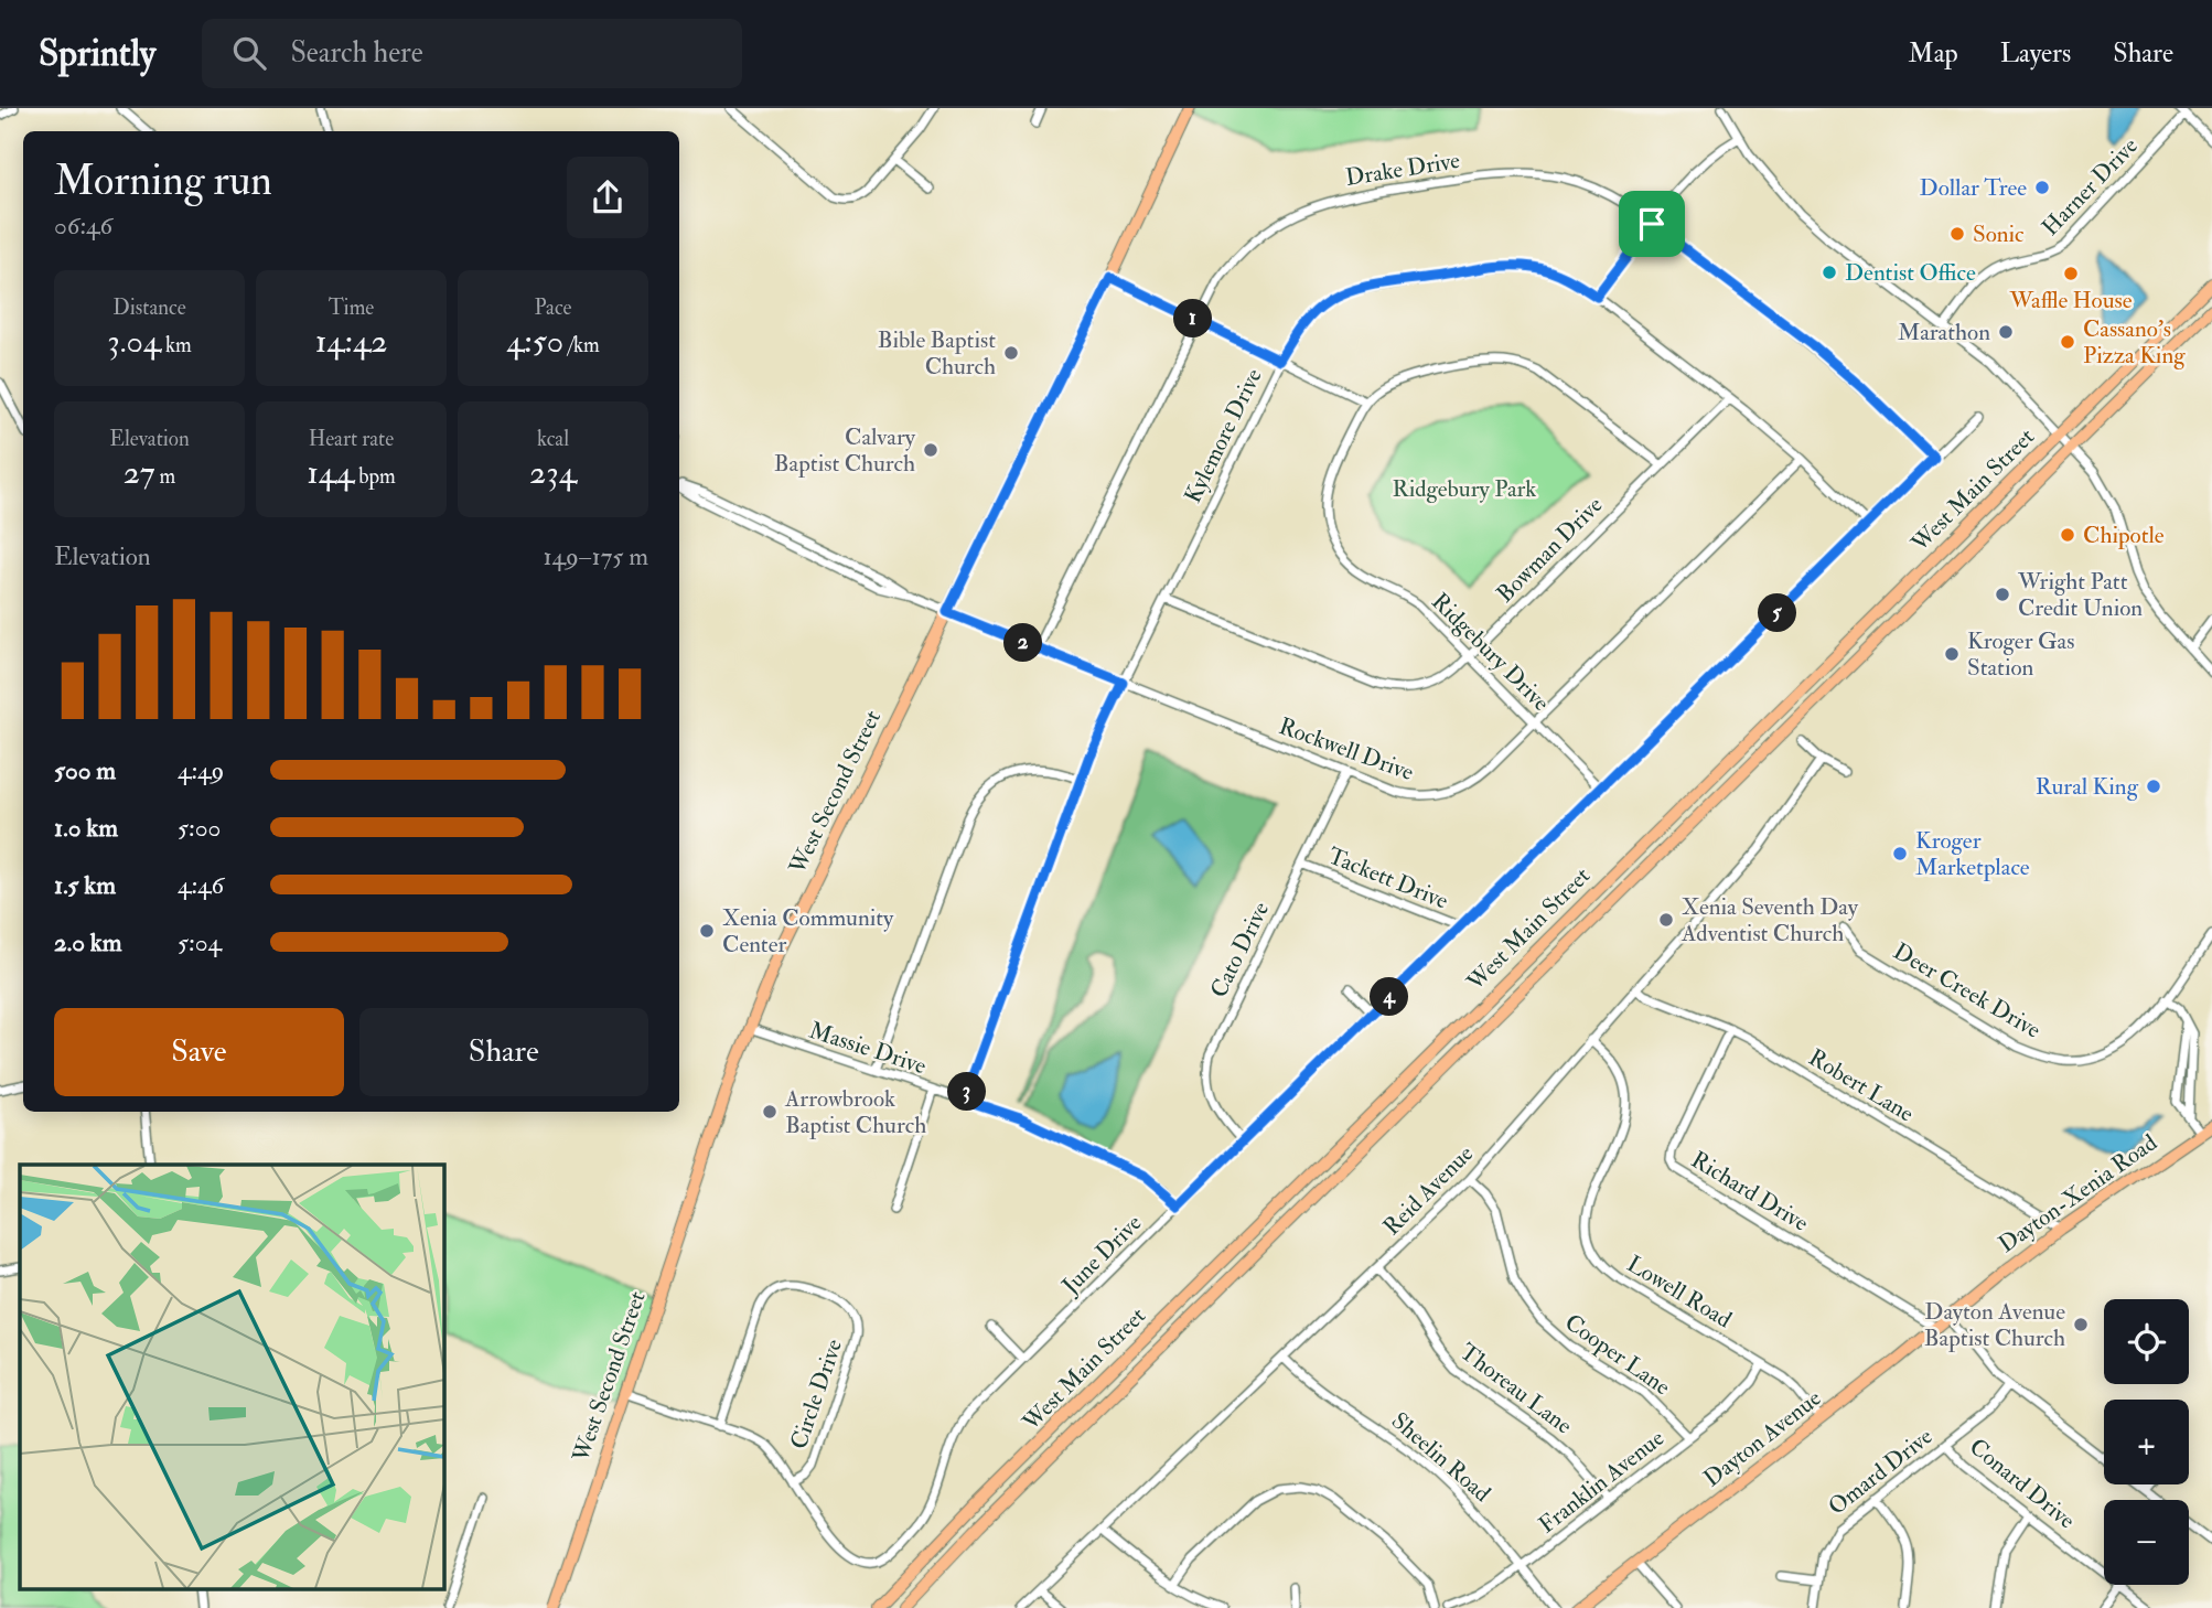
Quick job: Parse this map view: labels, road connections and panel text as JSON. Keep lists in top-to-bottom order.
{
  "streets": {
    "main road": [
      "West Main Street",
      "West Second Street",
      "Dayton-Xenia Road",
      "Dayton Avenue"
    ],
    "street": [
      "Drake Drive",
      "Harner Drive",
      "Kylemore Drive",
      "Bowman Drive",
      "Ridgebury Drive",
      "Rockwell Drive",
      "Tackett Drive",
      "Cato Drive",
      "Deer Creek Drive",
      "Massie Drive",
      "Robert Lane",
      "Reid Avenue",
      "Richard Drive",
      "June Drive",
      "Lowell Road",
      "Cooper Lane",
      "Thoreau Lane",
      "Circle Drive",
      "Sheelin Road",
      "Omard Drive",
      "Franklin Avenue",
      "Conard Drive"
    ]
  },
  "crossings": [
    ["Drake Drive", "Rockwell Drive"],
    ["Drake Drive", "June Drive"],
    ["Kylemore Drive", "Bowman Drive"],
    ["Kylemore Drive", "Rockwell Drive"],
    ["Kylemore Drive", "Massie Drive"],
    ["Kylemore Drive", "June Drive"],
    ["Bowman Drive", "Ridgebury Drive"],
    ["Ridgebury Drive", "Rockwell Drive"],
    ["Ridgebury Drive", "June Drive"],
    ["Rockwell Drive", "West Second Street"],
    ["Rockwell Drive", "Cato Drive"],
    ["West Second Street", "Massie Drive"],
    ["West Second Street", "June Drive"],
    ["Tackett Drive", "Cato Drive"],
    ["Tackett Drive", "June Drive"],
    ["Cato Drive", "June Drive"],
    ["Massie Drive", "June Drive"],
    ["Robert Lane", "Reid Avenue"],
    ["Robert Lane", "Richard Drive"],
    ["Robert Lane", "Dayton-Xenia Road"],
    ["Reid Avenue", "Lowell Road"],
    ["Reid Avenue", "Cooper Lane"],
    ["Reid Avenue", "Thoreau Lane"],
    ["Reid Avenue", "Sheelin Road"],
    ["Richard Drive", "Dayton Avenue"],
    ["Dayton-Xenia Road", "Dayton Avenue"],
    ["June Drive", "Circle Drive"],
    ["Lowell Road", "Dayton Avenue"],
    ["Lowell Road", "Franklin Avenue"],
    ["Cooper Lane", "Franklin Avenue"],
    ["Thoreau Lane", "Franklin Avenue"],
    ["Sheelin Road", "Franklin Avenue"],
    ["Omard Drive", "Conard Drive"]
  ],
  "parks": ["Ridgebury Park"],
  "places": [
    "Dollar Tree",
    "Sonic",
    "Dentist Office",
    "Waffle House",
    "Marathon",
    "Cassano's Pizza King",
    "Bible Baptist Church",
    "Calvary Baptist Church",
    "Chipotle",
    "Wright Patt Credit Union",
    "Kroger Gas Station",
    "Rural King",
    "Kroger Marketplace",
    "Xenia Seventh Day Adventist Church",
    "Xenia Community Center",
    "Arrowbrook Baptist Church",
    "Dayton Avenue Baptist Church"
  ],
  "page": {
    "header": "Sprintly",
    "search": "Search here",
    "nav": ["Map", "Layers", "Share"],
    "heading": ["Morning run", "06:46"],
    "stats": [
      ["Distance", "3.04 km"],
      ["Time", "14:42"],
      ["Pace", "4:50 /km"],
      ["Elevation", "27 m"],
      ["Heart rate", "144 bpm"],
      ["kcal", "234"]
    ],
    "pins": [
      "1",
      "5",
      "2",
      "4",
      "3"
    ],
    "chart": ["Elevation", "149–175 m"],
    "list": [
      {
        "name": "500 m",
        "note": "4:49"
      },
      {
        "name": "1.0 km",
        "note": "5:00"
      },
      {
        "name": "1.5 km",
        "note": "4:46"
      },
      {
        "name": "2.0 km",
        "note": "5:04"
      }
    ],
    "buttons": ["Save", "Share"],
    "map_buttons": ["+", "−"]
  }
}
